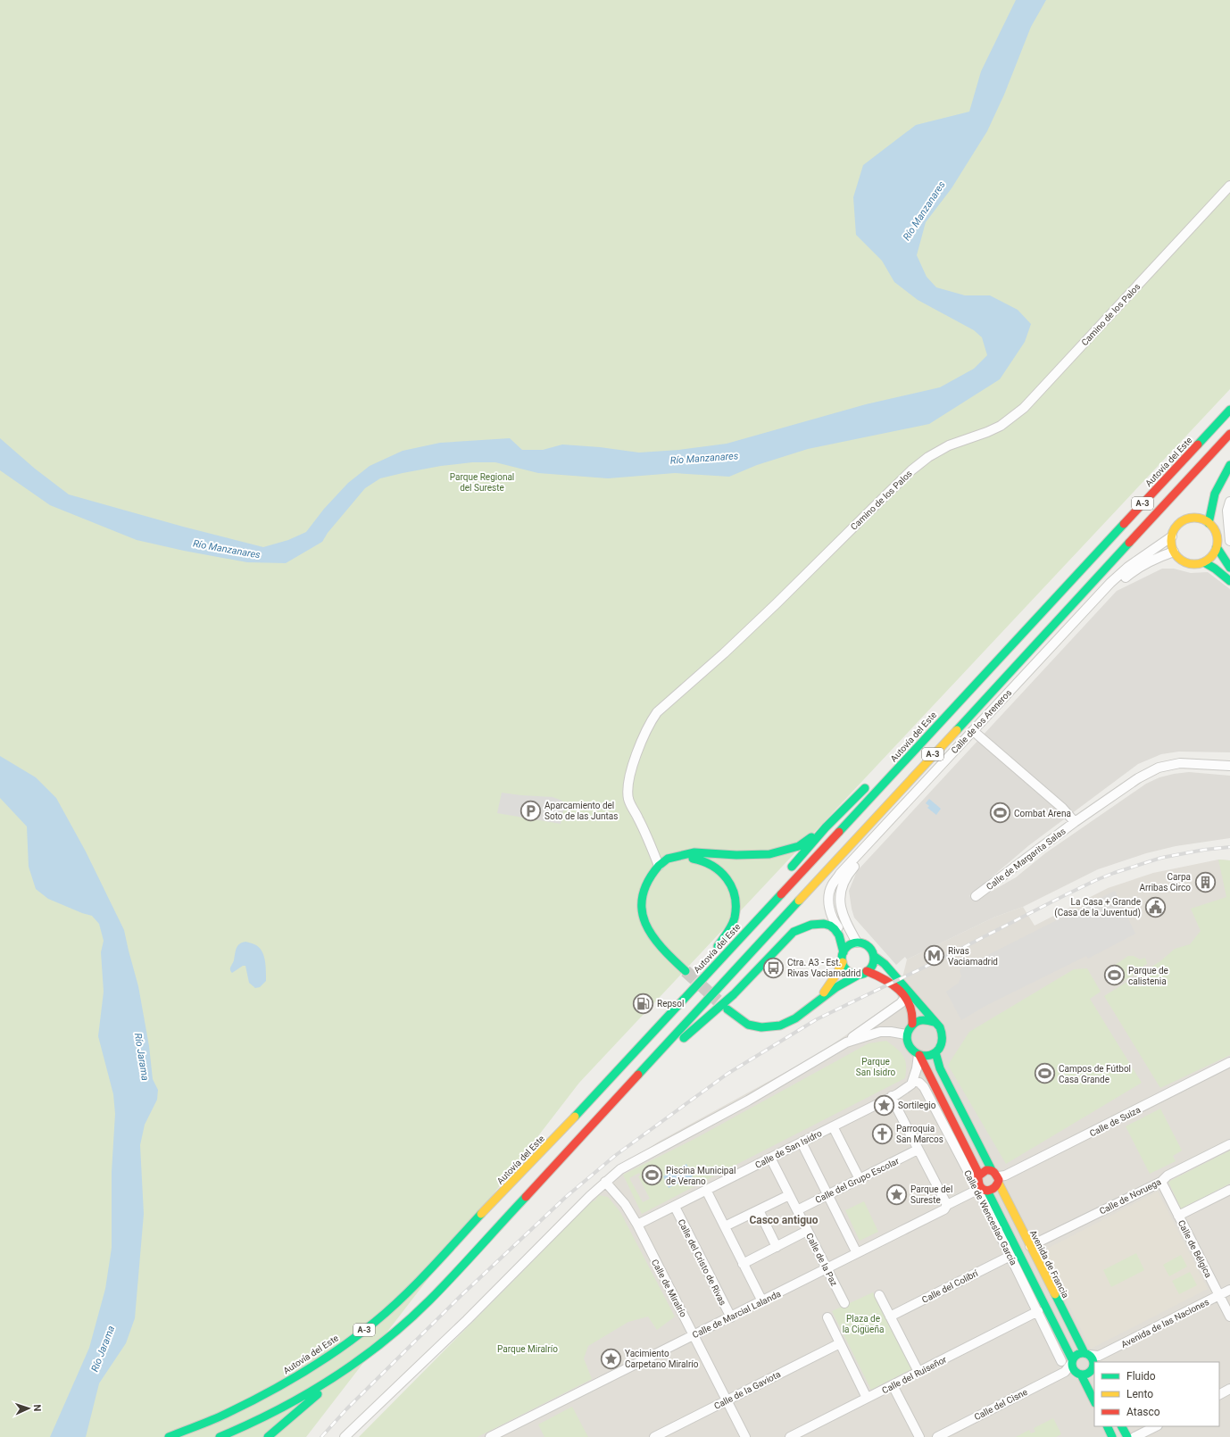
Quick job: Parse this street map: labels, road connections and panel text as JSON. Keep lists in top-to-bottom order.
{
  "streets": {
    "main road": ["Autovía del Este", "A-3", "Avenida de Francia"],
    "street": [
      "Camino de los Palos",
      "Calle de los Areneros",
      "Calle de Margarita Salas",
      "Calle de Suiza",
      "Calle de San Isidro",
      "Calle del Grupo Escolar",
      "Calle de Noruega",
      "Calle de Wenceslao García",
      "Calle de Bélgica",
      "Calle de la Paz",
      "Calle del Cristo de Rivas",
      "Calle del Colibrí",
      "Calle de Miralrío",
      "Calle de Marcial Lalanda",
      "Avenida de las Naciones",
      "Calle del Ruiseñor",
      "Calle de la Gaviota",
      "Calle del Cisne"
    ]
  },
  "crossings": [
    ["Calle de Suiza", "Calle de Wenceslao García"],
    ["Calle de Suiza", "Avenida de Francia"],
    ["Calle de Suiza", "Calle de Marcial Lalanda"],
    ["Calle de San Isidro", "Calle de Wenceslao García"],
    ["Calle de San Isidro", "Calle de la Paz"],
    ["Calle de San Isidro", "Calle del Cristo de Rivas"],
    ["Calle de San Isidro", "Calle de Miralrío"],
    ["Calle del Grupo Escolar", "Calle de la Paz"],
    ["Calle de Noruega", "Calle de Bélgica"],
    ["Calle de Noruega", "Avenida de Francia"],
    ["Calle de Wenceslao García", "Avenida de Francia"],
    ["Calle de Wenceslao García", "Calle del Colibrí"],
    ["Calle de Wenceslao García", "Calle de Marcial Lalanda"],
    ["Calle de Wenceslao García", "Calle del Ruiseñor"],
    ["Calle de Bélgica", "Avenida de las Naciones"],
    ["Calle de la Paz", "Calle de Marcial Lalanda"],
    ["Calle del Cristo de Rivas", "Calle de Marcial Lalanda"],
    ["Avenida de Francia", "Calle de Marcial Lalanda"],
    ["Avenida de Francia", "Avenida de las Naciones"],
    ["Avenida de Francia", "Calle del Cisne"],
    ["Calle de Miralrío", "Calle de Marcial Lalanda"],
    ["Calle de Miralrío", "Calle de la Gaviota"],
    ["Avenida de las Naciones", "Calle del Cisne"]
  ],
  "districts": ["Casco antiguo"],
  "water": ["Río Manzanares", "Río Jarama"],
  "parks": [
    "Parque Regional del Sureste",
    "Parque San Isidro",
    "Plaza de la Cigüeña",
    "Parque Miralrío"
  ],
  "places": {
    "parking": ["Aparcamiento del Soto de las Juntas"],
    "sports": [
      "Combat Arena",
      "Parque de calistenia",
      "Campos de Fútbol Casa Grande",
      "Piscina Municipal de Verano"
    ],
    "building": ["Carpa Arribas Circo"],
    "public building": ["La Casa + Grande (Casa de la Juventud)"],
    "metro station": ["Rivas Vaciamadrid"],
    "bus stop": ["Ctra. A3 - Est. Rivas Vaciamadrid"],
    "fuel station": ["Repsol"],
    "place": ["Sortilegio", "Parque del Sureste", "Yacimiento Carpetano Miralrío"],
    "church": ["Parroquia San Marcos"]
  },
  "legend": ["Fluido", "Lento", "Atasco"],
  "north": "right"
}
